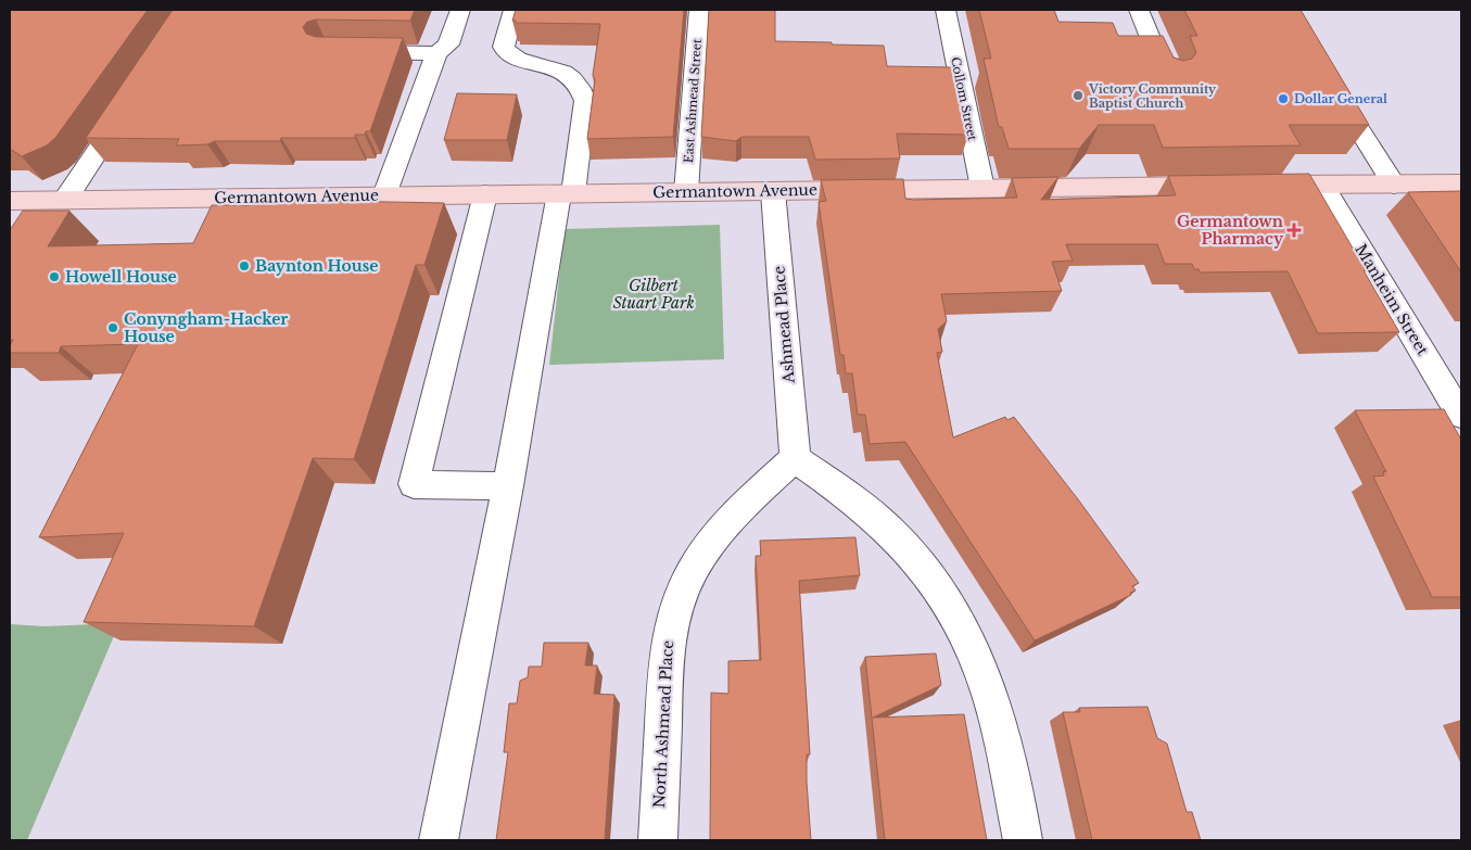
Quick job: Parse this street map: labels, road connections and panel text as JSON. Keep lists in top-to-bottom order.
{
  "streets": {
    "main road": ["Germantown Avenue"],
    "street": [
      "Collom Street",
      "East Ashmead Street",
      "Manheim Street",
      "Ashmead Place",
      "North Ashmead Place"
    ]
  },
  "crossings": [
    ["Collom Street", "Germantown Avenue"],
    ["East Ashmead Street", "Germantown Avenue"],
    ["Germantown Avenue", "Manheim Street"],
    ["Germantown Avenue", "Ashmead Place"],
    ["Ashmead Place", "North Ashmead Place"]
  ],
  "parks": ["Gilbert Stuart Park"],
  "places": {
    "other": [
      "Victory Community Baptist Church",
      "Dollar General",
      "Baynton House",
      "Howell House",
      "Conyngham-Hacker House"
    ],
    "health": ["Germantown Pharmacy"]
  }
}
